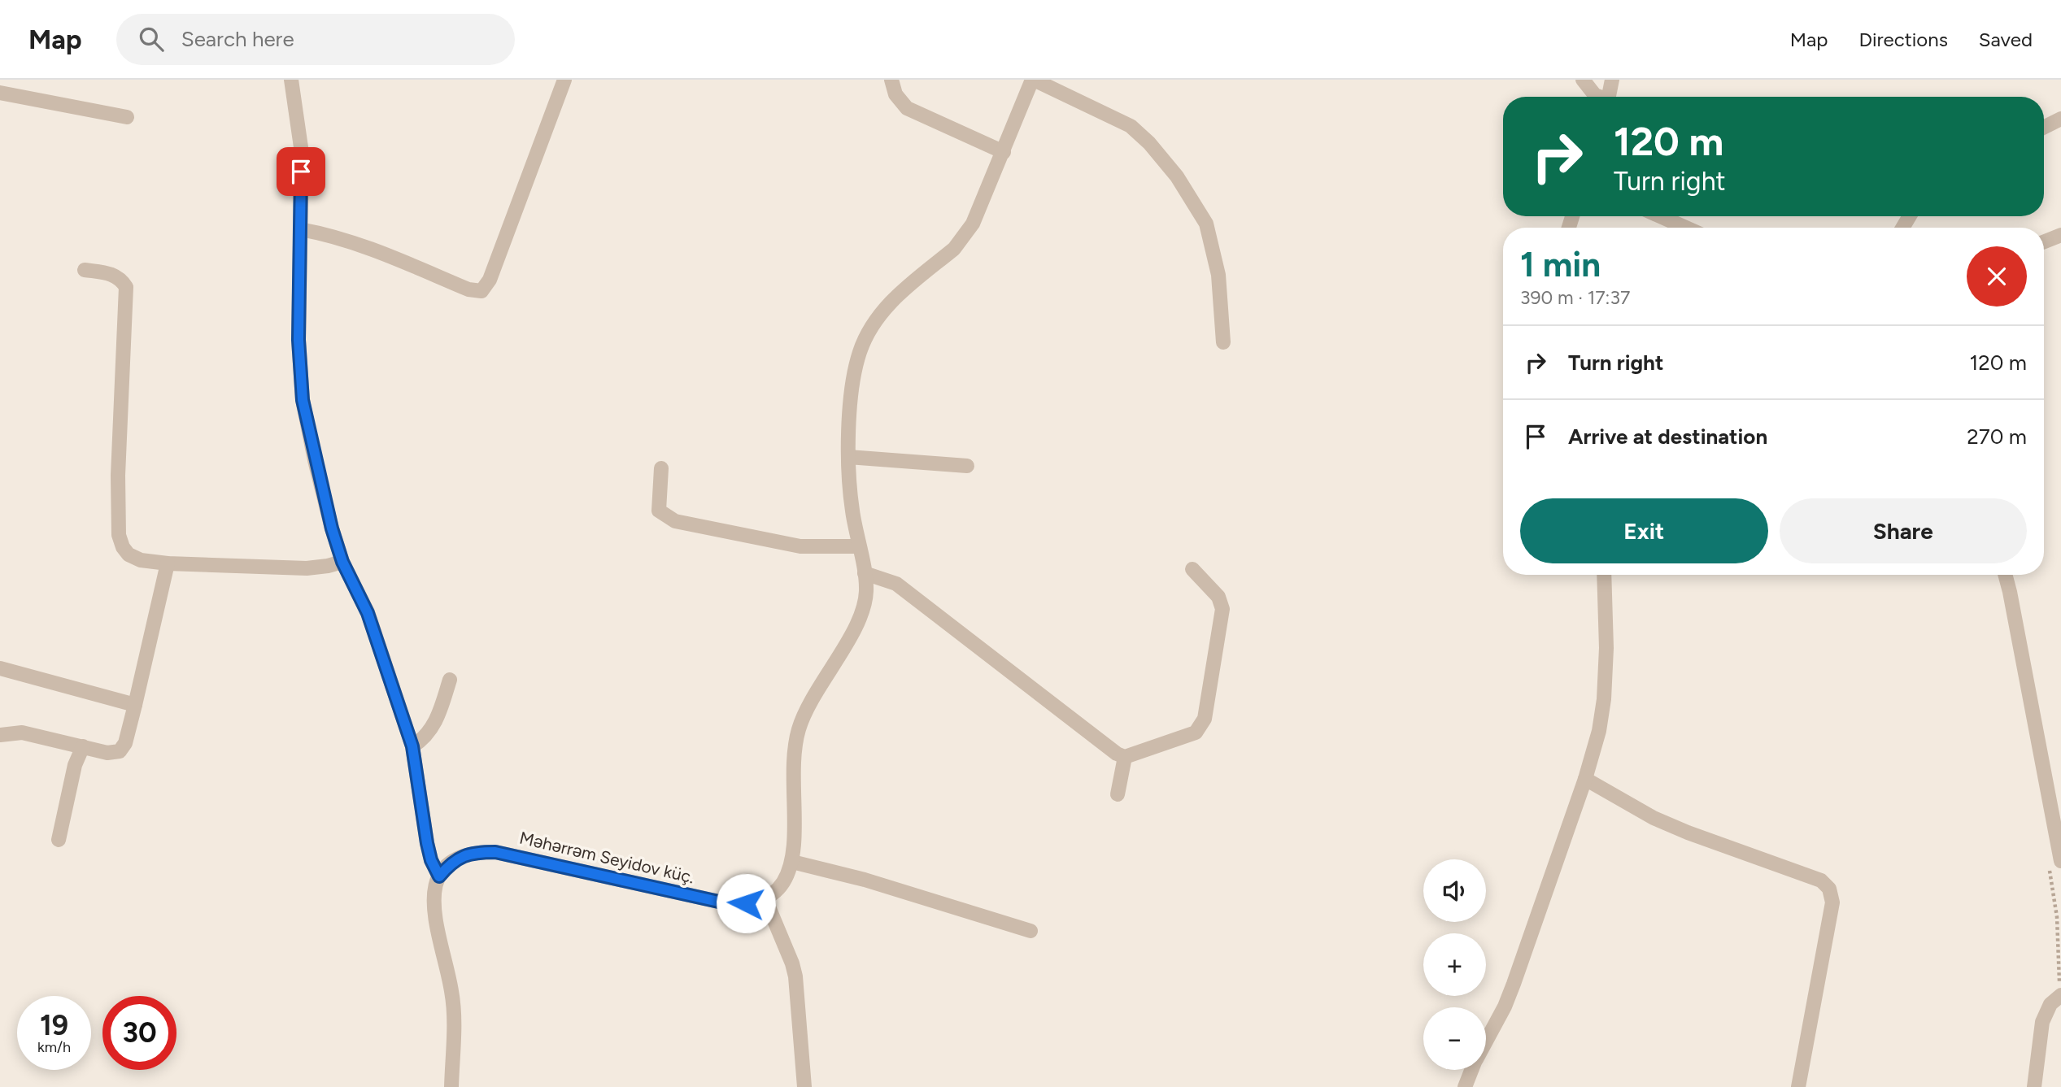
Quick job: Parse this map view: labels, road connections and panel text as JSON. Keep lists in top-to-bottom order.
{
  "streets": {
    "street": ["Məhərrəm Seyidov küç."]
  },
  "page": {
    "header": "Map",
    "search": "Search here",
    "nav": ["Map", "Directions", "Saved"],
    "turn": ["120 m", "Turn right"],
    "heading": ["1 min", "390 m · 17:37"],
    "list": [
      {
        "name": "Turn right",
        "value": "120 m"
      },
      {
        "name": "Arrive at destination",
        "value": "270 m"
      }
    ],
    "buttons": ["Exit", "Share"],
    "map_buttons": ["+", "−"],
    "speed": "19 km/h",
    "limit": "30"
  }
}
